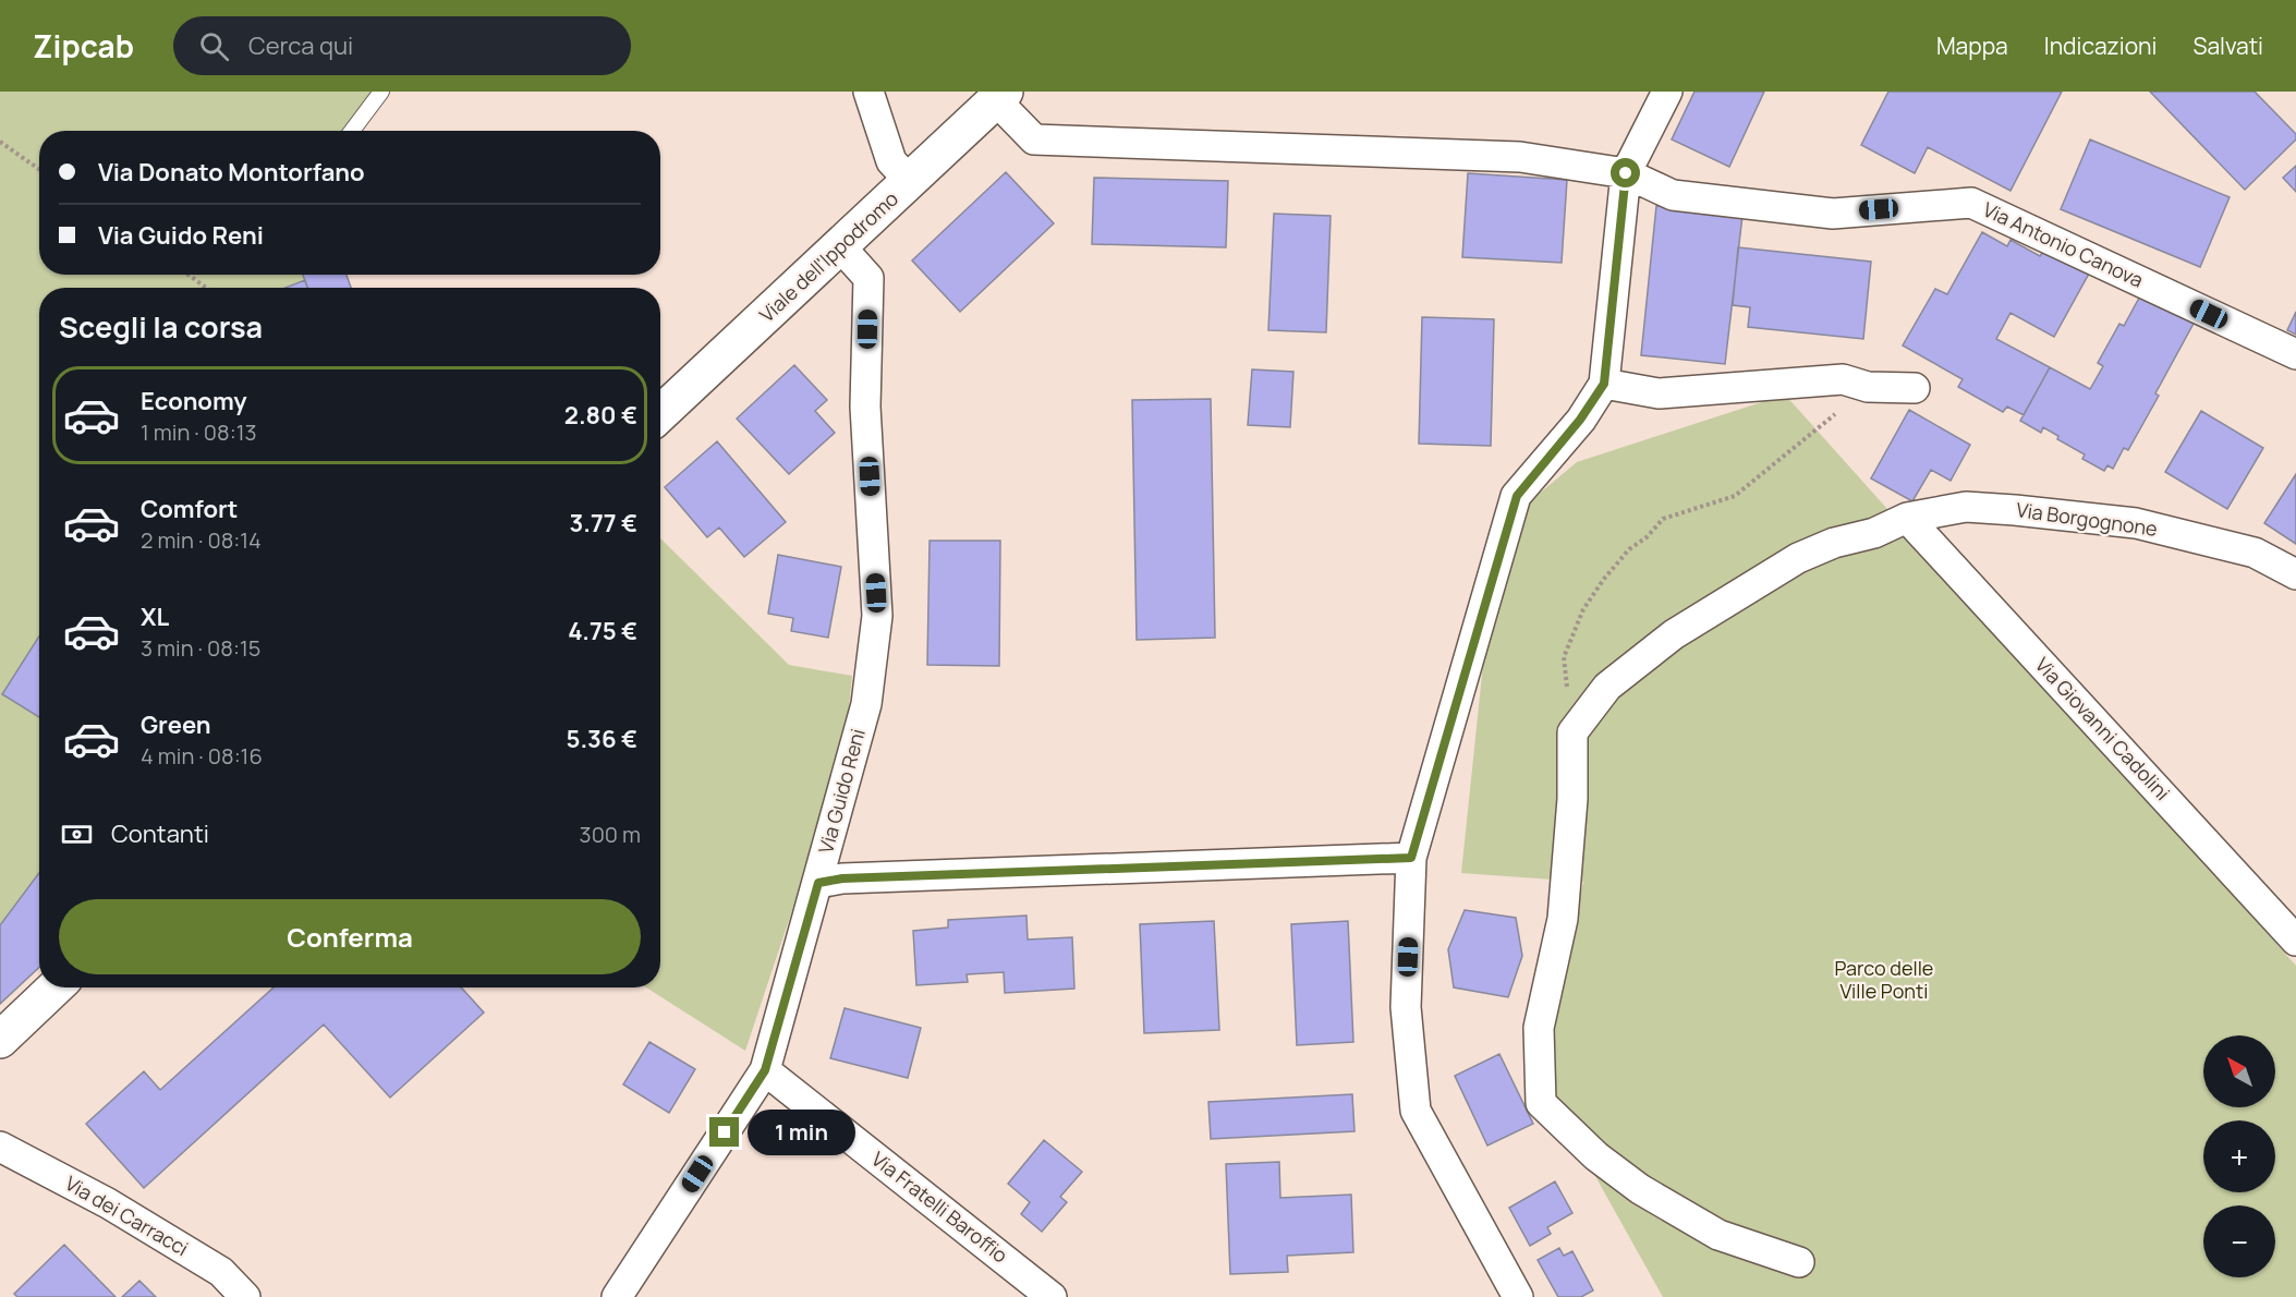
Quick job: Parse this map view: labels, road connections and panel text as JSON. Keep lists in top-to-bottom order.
{
  "streets": {
    "street": [
      "Via Antonio Canova",
      "Viale dell'Ippodromo",
      "Via Borgognone",
      "Via Giovanni Cadolini",
      "Via Guido Reni",
      "Via Fratelli Baroffio",
      "Via dei Carracci"
    ]
  },
  "crossings": [
    ["Via Antonio Canova", "Viale dell'Ippodromo"],
    ["Viale dell'Ippodromo", "Via Guido Reni"],
    ["Via Borgognone", "Via Giovanni Cadolini"],
    ["Via Guido Reni", "Via Fratelli Baroffio"]
  ],
  "parks": ["Parco delle Ville Ponti"],
  "north": "top left",
  "page": {
    "header": "Zipcab",
    "search": "Cerca qui",
    "nav": ["Mappa", "Indicazioni", "Salvati"],
    "banner": ["Via Donato Montorfano", "Via Guido Reni"],
    "heading": "Scegli la corsa",
    "list": [
      {
        "name": "Economy",
        "note": "1 min · 08:13",
        "value": "2.80 €"
      },
      {
        "name": "Comfort",
        "note": "2 min · 08:14",
        "value": "3.77 €"
      },
      {
        "name": "XL",
        "note": "3 min · 08:15",
        "value": "4.75 €"
      },
      {
        "name": "Green",
        "note": "4 min · 08:16",
        "value": "5.36 €"
      }
    ],
    "pay": ["Contanti", "300 m"],
    "buttons": "Conferma",
    "map_buttons": ["+", "−"],
    "bubble": "1 min"
  }
}
